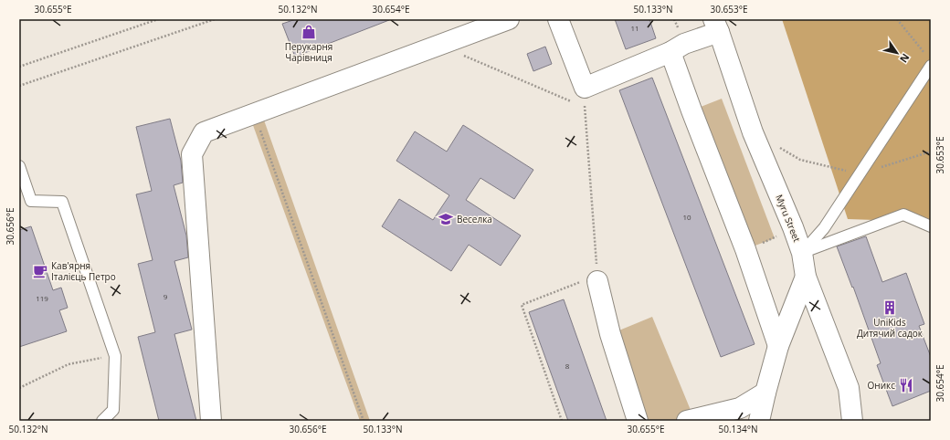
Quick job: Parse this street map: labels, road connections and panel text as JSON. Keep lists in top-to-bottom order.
{
  "streets": {
    "street": ["Myru Street"]
  },
  "places": {
    "shop": ["Перукарня Чарівниця"],
    "school or university": ["Веселка"],
    "cafe": ["Кав'ярня Італієць Петро"],
    "building": ["UniKids Дитячий садок"],
    "restaurant": ["Оникс"]
  },
  "house_numbers": [
    "11",
    "10",
    "9",
    "119",
    "8"
  ],
  "north": "bottom right",
  "coordinates": [
    "30.655°E",
    "50.132°N",
    "30.654°E",
    "50.133°N",
    "30.653°E",
    "30.656°E",
    "50.134°N"
  ]
}
